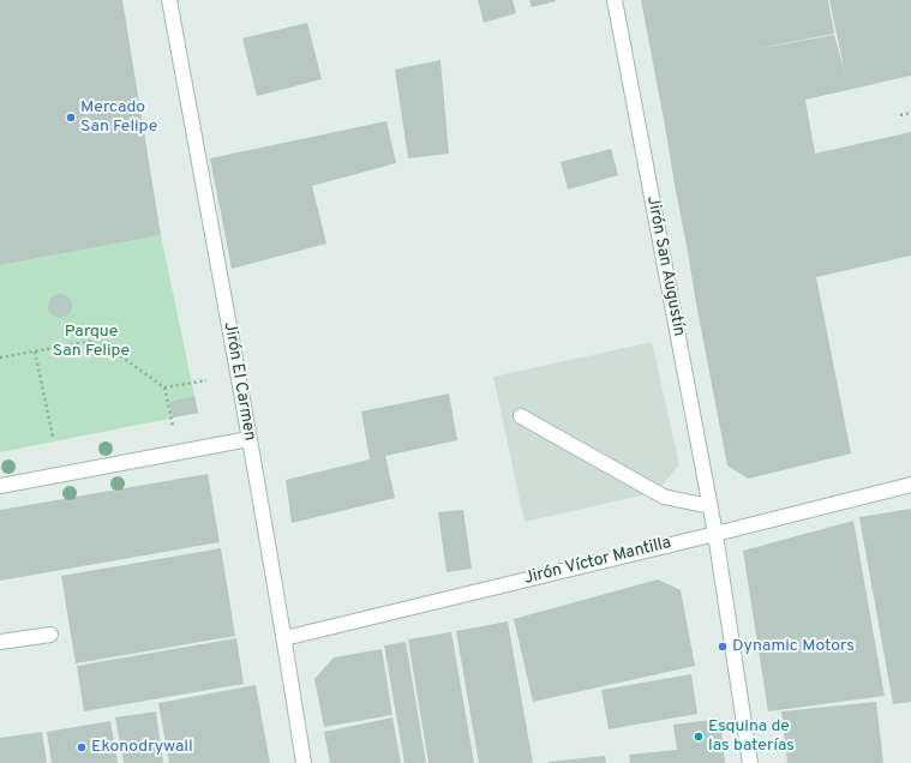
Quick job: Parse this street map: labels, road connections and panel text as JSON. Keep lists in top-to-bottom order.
{
  "streets": {
    "street": ["Jirón San Augustín", "Jirón El Carmen", "Jirón Víctor Mantilla"]
  },
  "crossings": [
    ["Jirón San Augustín", "Jirón Víctor Mantilla"],
    ["Jirón El Carmen", "Jirón Víctor Mantilla"]
  ],
  "parks": ["Parque San Felipe"],
  "places": [
    "Mercado San Felipe",
    "Dynamic Motors",
    "Esquina de las baterías",
    "Ekonodrywall"
  ]
}
